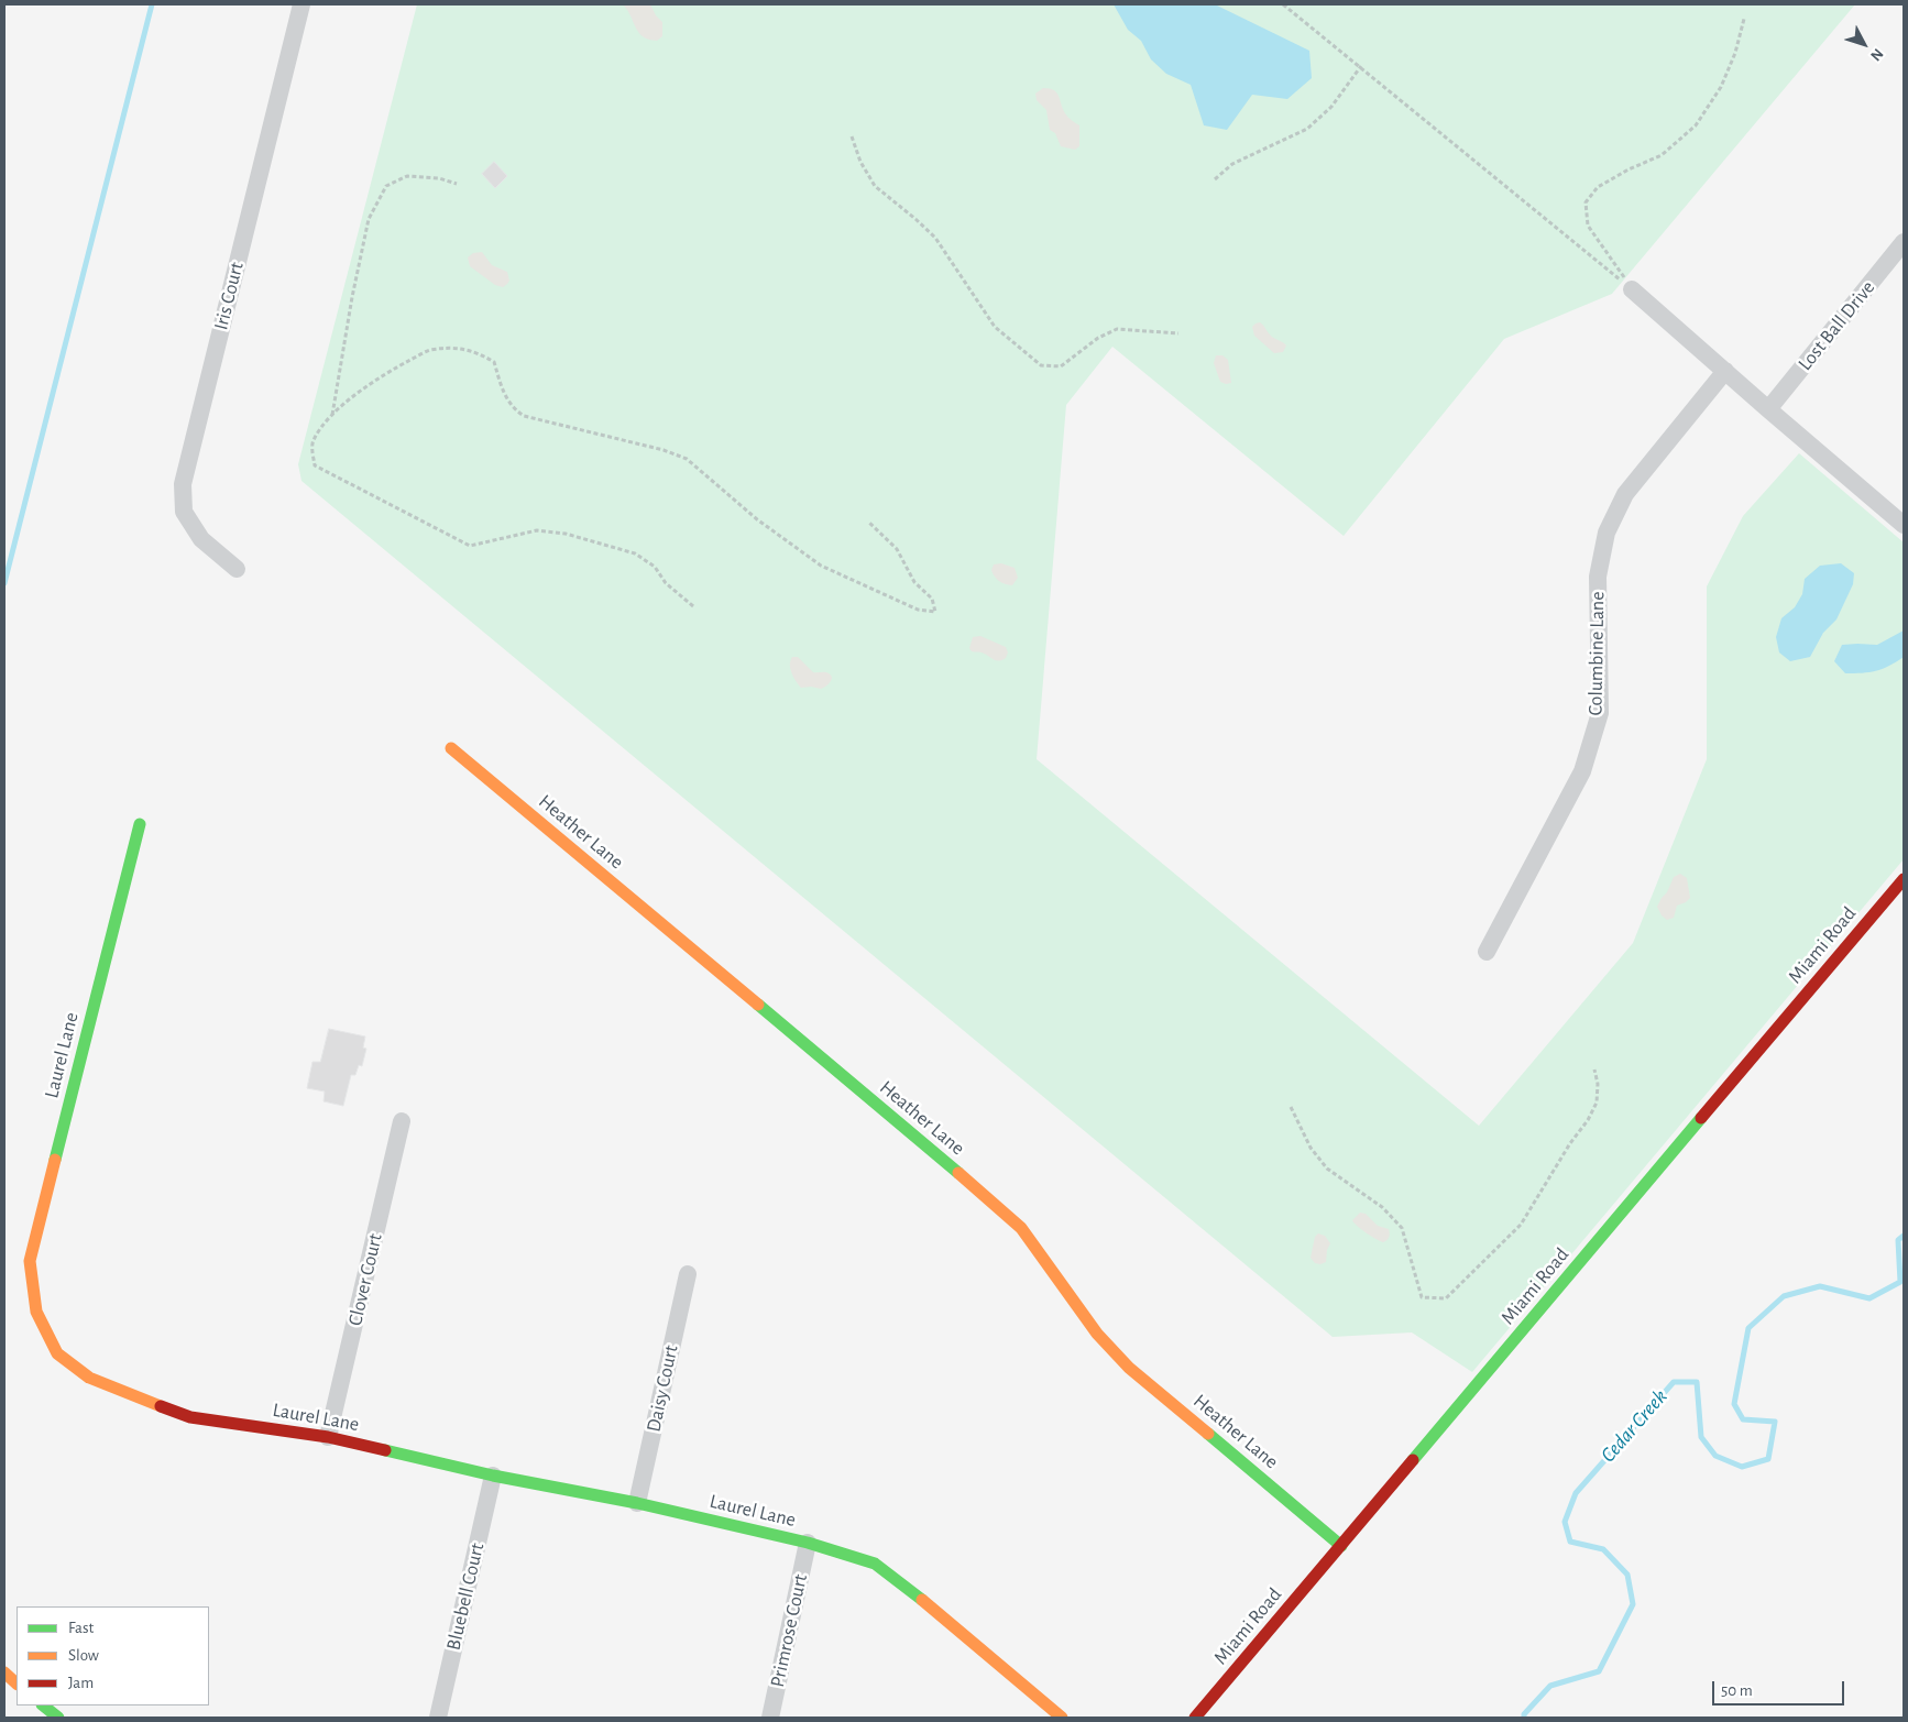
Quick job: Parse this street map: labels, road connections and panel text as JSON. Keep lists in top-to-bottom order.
{
  "streets": {
    "street": [
      "Iris Court",
      "Lost Ball Drive",
      "Columbine Lane",
      "Heather Lane",
      "Miami Road",
      "Laurel Lane",
      "Clover Court",
      "Daisy Court",
      "Bluebell Court",
      "Primrose Court"
    ]
  },
  "crossings": [
    ["Heather Lane", "Miami Road"],
    ["Laurel Lane", "Clover Court"],
    ["Laurel Lane", "Daisy Court"],
    ["Laurel Lane", "Bluebell Court"],
    ["Laurel Lane", "Primrose Court"]
  ],
  "water": ["Cedar Creek"],
  "legend": ["Fast", "Slow", "Jam"],
  "scale_bar": "50 m",
  "north": "bottom right"
}
